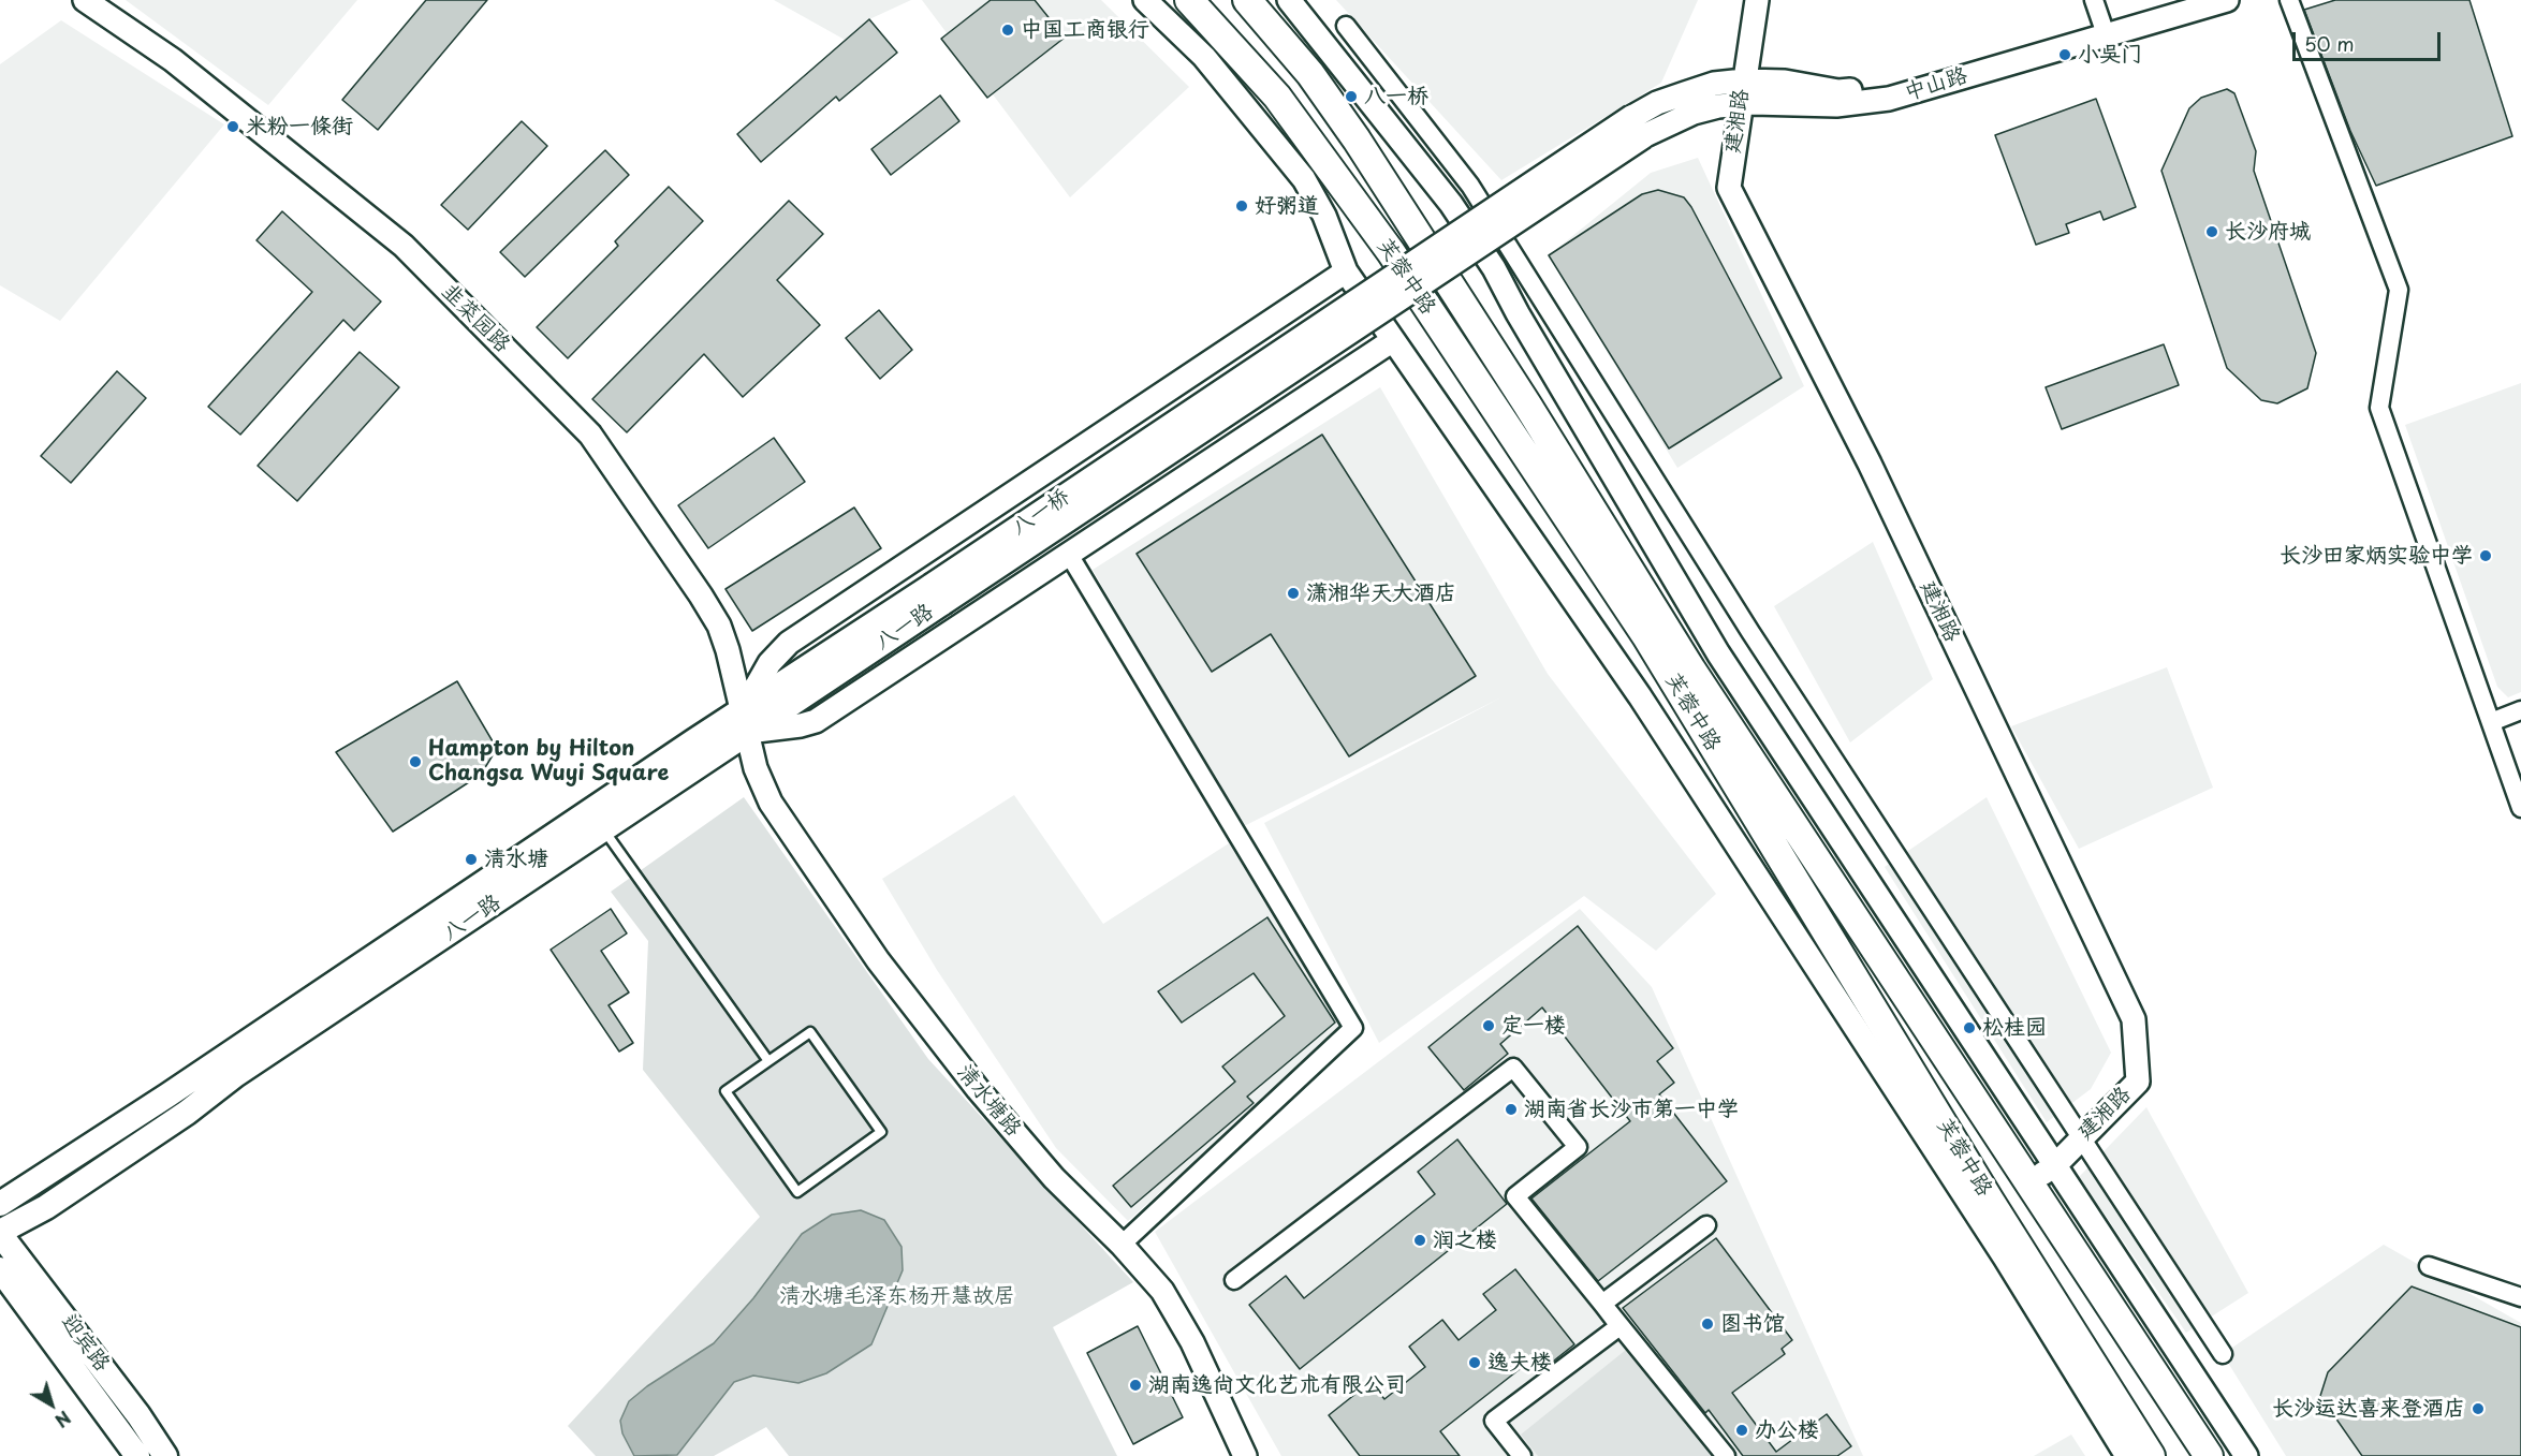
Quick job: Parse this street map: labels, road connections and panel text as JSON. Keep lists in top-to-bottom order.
{
  "streets": {
    "main road": [
      "芙蓉中路",
      "八一桥",
      "八一路",
      "迎宾路"
    ],
    "street": [
      "中山路",
      "建湘路",
      "韭菜园路",
      "清水塘路"
    ]
  },
  "crossings": [
    ["中山路", "建湘路"],
    ["中山路", "八一桥"],
    ["建湘路", "芙蓉中路"],
    ["韭菜园路", "八一路"],
    ["韭菜园路", "清水塘路"],
    ["八一桥", "八一路"],
    ["八一路", "清水塘路"],
    ["八一路", "迎宾路"]
  ],
  "parks": ["清水塘毛泽东杨开慧故居"],
  "places": [
    "中国工商银行",
    "小吴门",
    "八一桥",
    "米粉一條街",
    "好粥道",
    "长沙府城",
    "长沙田家炳实验中学",
    "潇湘华天大酒店",
    "Hampton by Hilton Changsa Wuyi Square",
    "清水塘",
    "定一楼",
    "松桂园",
    "湖南省长沙市第一中学",
    "润之楼",
    "图书馆",
    "逸夫楼",
    "湖南逸尚文化艺术有限公司",
    "长沙运达喜来登酒店",
    "办公楼"
  ],
  "scale_bar": "50 m",
  "north": "bottom right"
}
